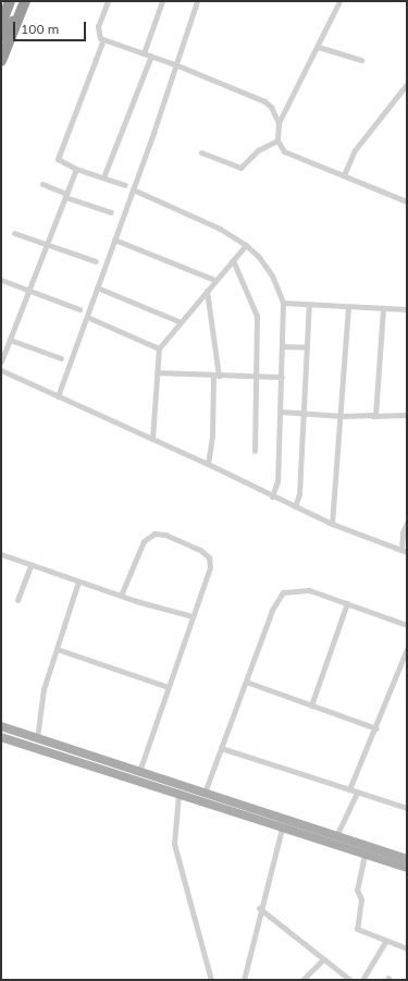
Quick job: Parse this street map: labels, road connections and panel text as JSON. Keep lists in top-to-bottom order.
{
  "scale_bar": "100 m"
}
